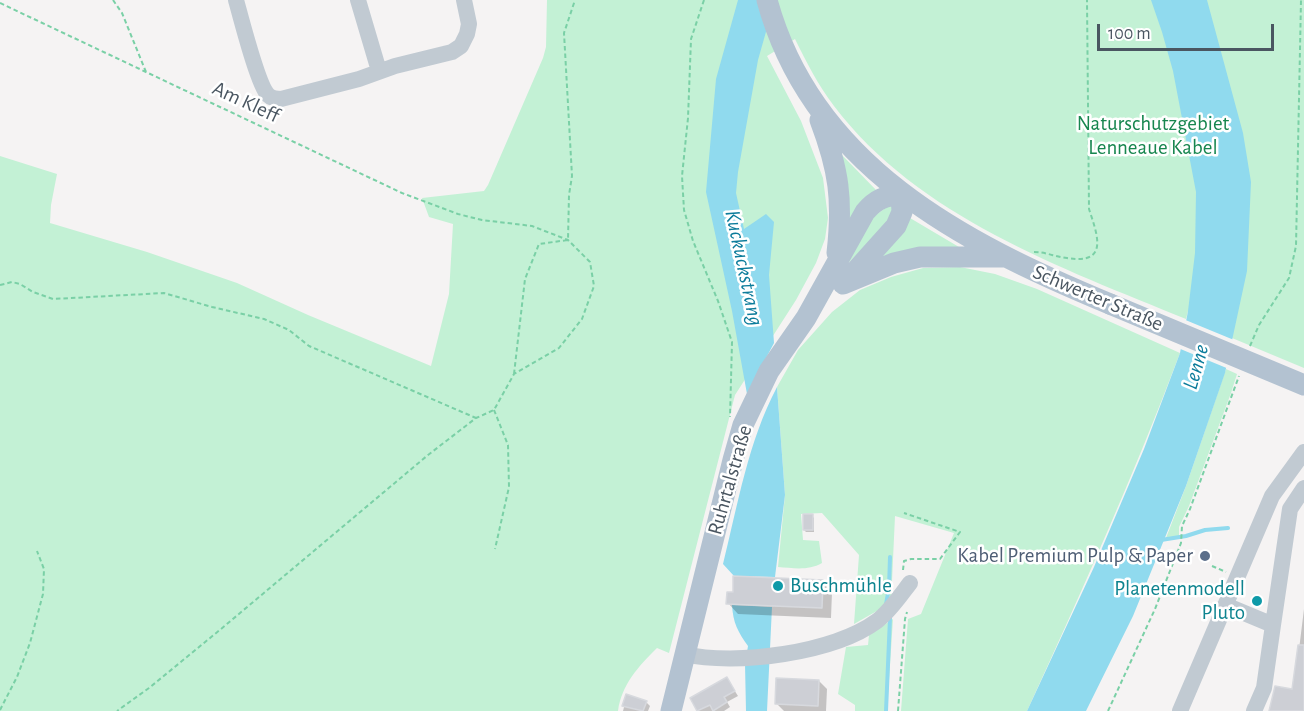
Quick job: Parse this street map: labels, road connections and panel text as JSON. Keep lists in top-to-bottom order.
{
  "streets": {
    "main road": ["Schwerter Straße", "Ruhrtalstraße"],
    "path": ["Am Kleff"]
  },
  "crossings": [
    ["Schwerter Straße", "Ruhrtalstraße"]
  ],
  "water": ["Kuckuckstrang", "Lenne"],
  "parks": ["Naturschutzgebiet Lenneaue Kabel"],
  "places": ["Kabel Premium Pulp & Paper", "Buschmühle", "Planetenmodell Pluto"],
  "scale_bar": "100 m"
}
